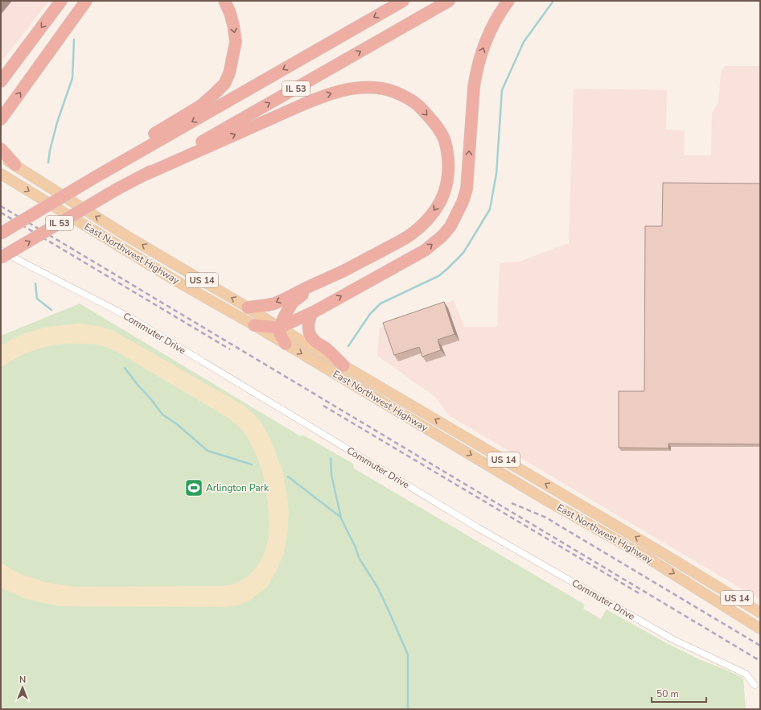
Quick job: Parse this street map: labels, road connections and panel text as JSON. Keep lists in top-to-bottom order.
{
  "streets": {
    "highway": ["IL 53"],
    "main road": ["East Northwest Highway", "US 14"],
    "street": ["Commuter Drive"]
  },
  "places": {
    "sports": ["Arlington Park"]
  },
  "scale_bar": "50 m",
  "north": "top"
}
